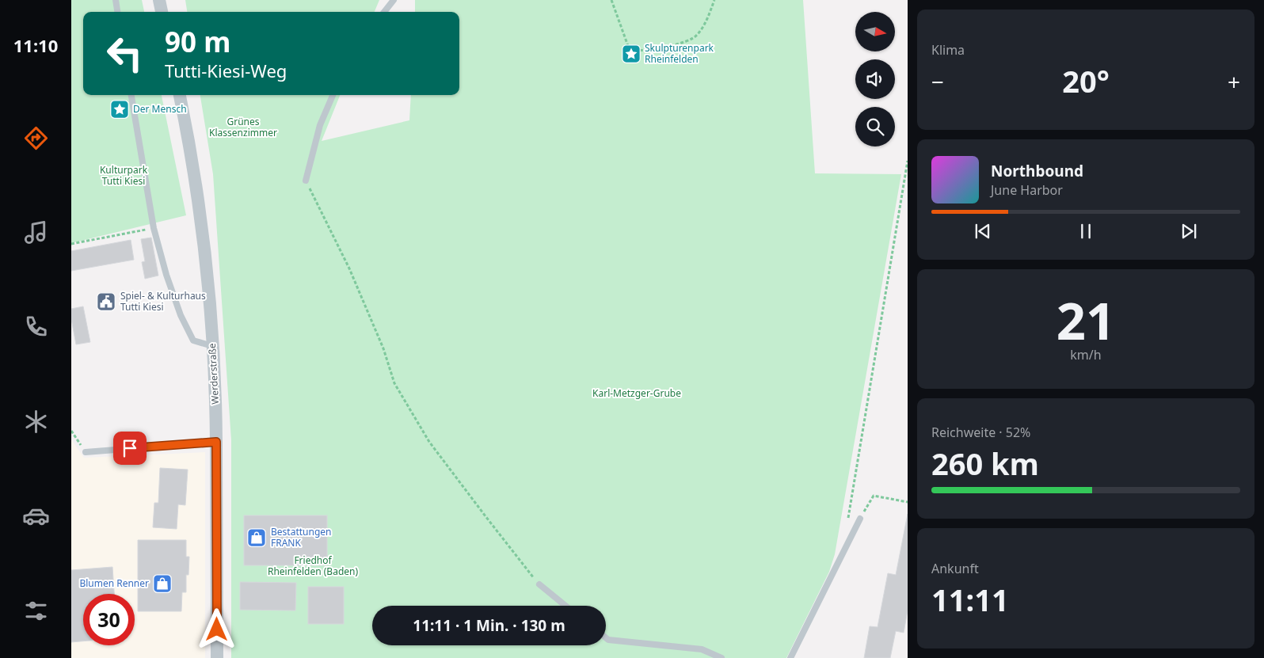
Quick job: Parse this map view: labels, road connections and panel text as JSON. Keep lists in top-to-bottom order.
{
  "streets": {
    "street": ["Werderstraße"]
  },
  "parks": [
    "Grünes Klassenzimmer",
    "Kulturpark Tutti Kiesi",
    "Karl-Metzger-Grube",
    "Friedhof Rheinfelden (Baden)"
  ],
  "places": {
    "place": ["Skulpturenpark Rheinfelden", "Der Mensch"],
    "public building": ["Spiel- & Kulturhaus Tutti Kiesi"],
    "shop": ["Bestattungen FRANK", "Blumen Renner"]
  },
  "north": "right",
  "page": {
    "tabs": "11:10",
    "tile": [
      "Klima",
      ["21", "km/h"],
      ["Reichweite · 52%", "260 km"],
      ["Ankunft", "11:11"]
    ],
    "turn": ["90 m", "Tutti-Kiesi-Weg"],
    "heat": ["−", "20°", "+"],
    "song": ["Northbound", "June Harbor"],
    "limit": "30",
    "trip": "11:11 · 1 Min. · 130 m"
  }
}
